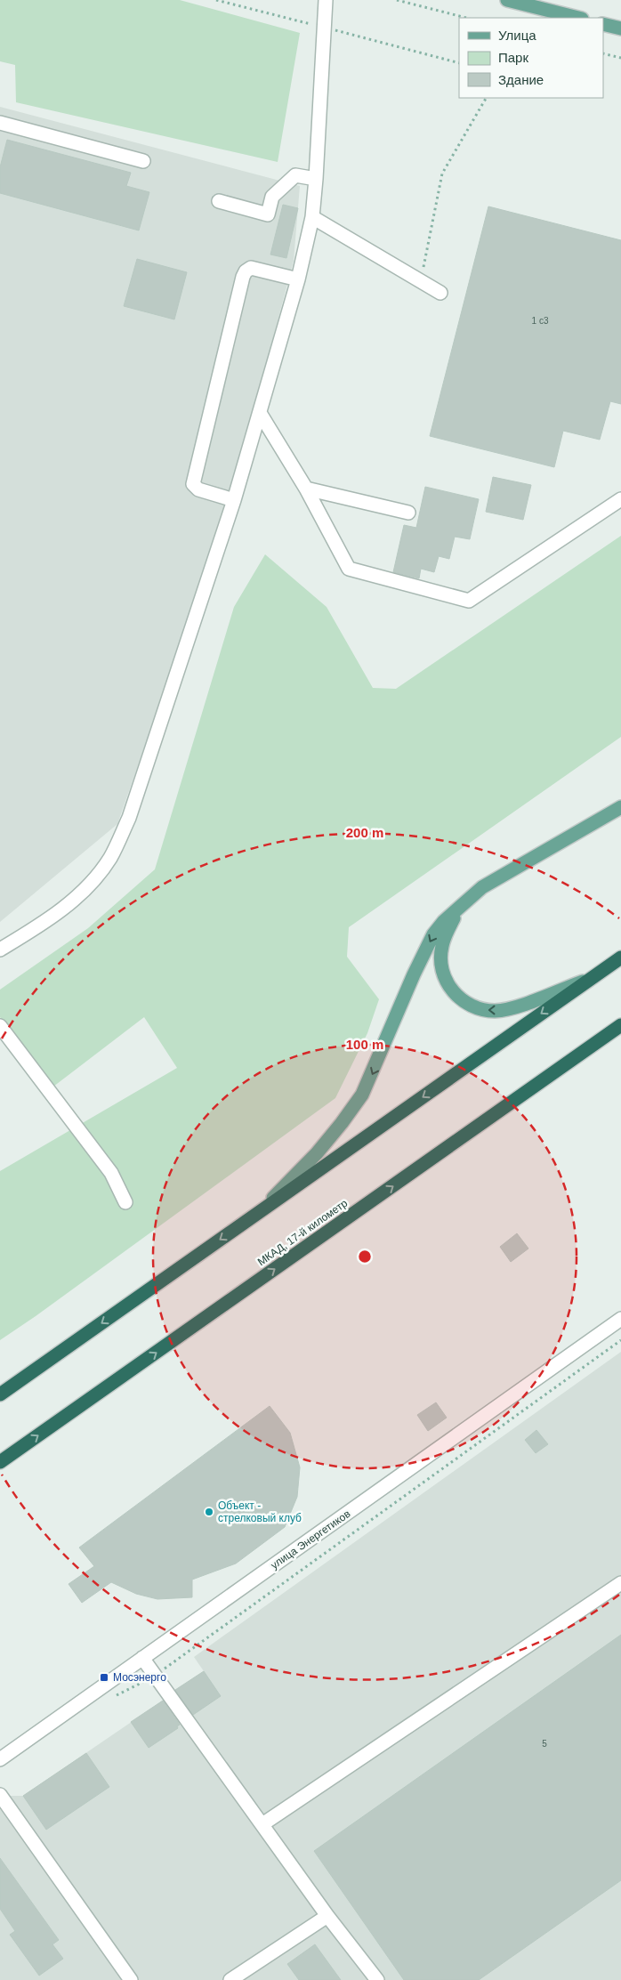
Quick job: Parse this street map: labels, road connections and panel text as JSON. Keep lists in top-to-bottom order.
{
  "streets": {
    "highway": ["МКАД, 17-й километр"],
    "street": ["улица Энергетиков"]
  },
  "places": {
    "other": ["Объект - стрелковый клуб"],
    "transit": ["Мосэнерго"]
  },
  "house_numbers": ["1 с3", "5"],
  "legend": ["Улица", "Парк", "Здание"],
  "rings": ["200 m", "100 m"]
}
